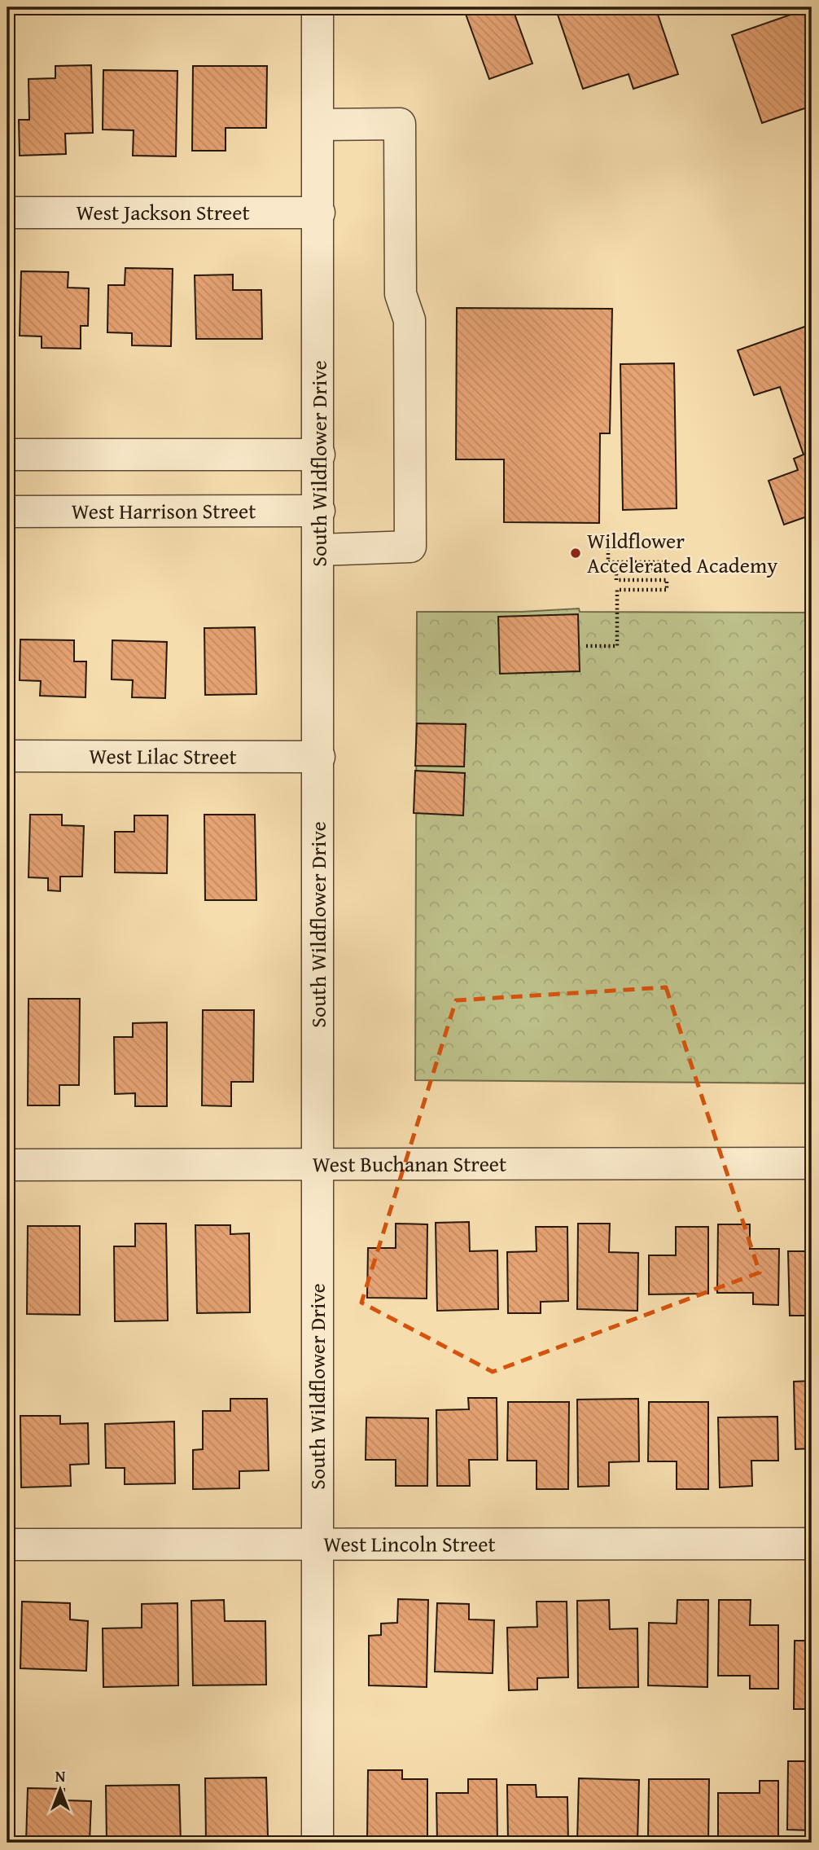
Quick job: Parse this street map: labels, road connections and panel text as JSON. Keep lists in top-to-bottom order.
{
  "streets": {
    "street": [
      "West Jackson Street",
      "South Wildflower Drive",
      "West Harrison Street",
      "West Lilac Street",
      "West Buchanan Street",
      "West Lincoln Street"
    ]
  },
  "crossings": [
    ["West Jackson Street", "South Wildflower Drive"],
    ["South Wildflower Drive", "West Harrison Street"],
    ["South Wildflower Drive", "West Lilac Street"],
    ["South Wildflower Drive", "West Buchanan Street"],
    ["South Wildflower Drive", "West Lincoln Street"]
  ],
  "places": ["Wildflower Accelerated Academy"],
  "north": "top"
}
